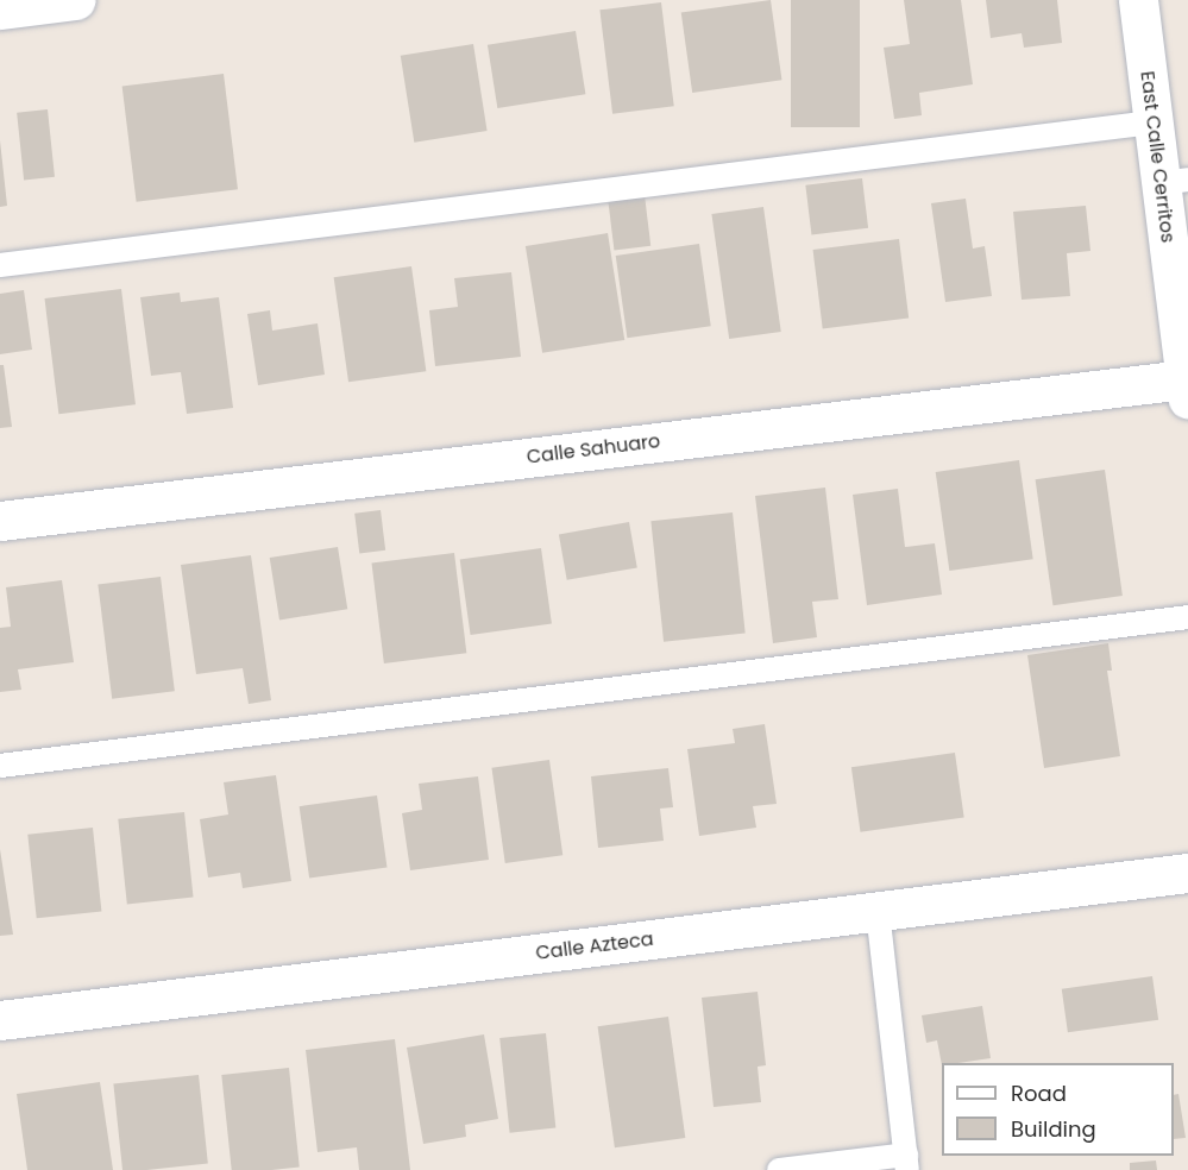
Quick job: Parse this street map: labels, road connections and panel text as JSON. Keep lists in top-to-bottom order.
{
  "streets": {
    "street": ["East Calle Cerritos", "Calle Sahuaro", "Calle Azteca"]
  },
  "crossings": [
    ["East Calle Cerritos", "Calle Sahuaro"]
  ],
  "legend": ["Road", "Building"]
}
